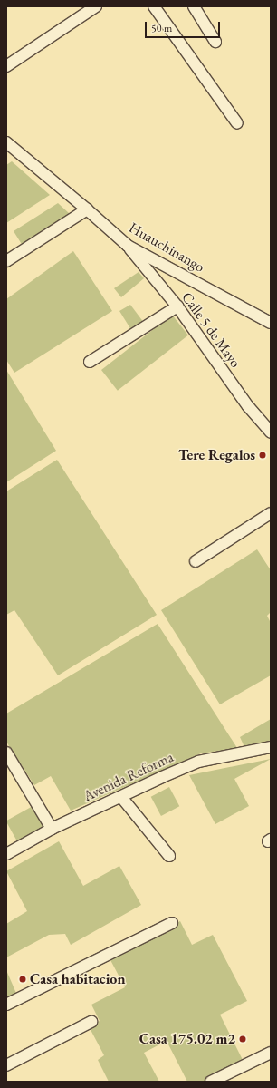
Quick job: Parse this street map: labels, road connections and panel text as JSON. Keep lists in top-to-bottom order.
{
  "streets": {
    "street": ["Huauchinango", "Calle 5 de Mayo", "Avenida Reforma"]
  },
  "crossings": [
    ["Huauchinango", "Calle 5 de Mayo"]
  ],
  "places": ["Tere Regalos", "Casa habitacion", "Casa 175.02 m2"],
  "scale_bar": "50 m"
}
